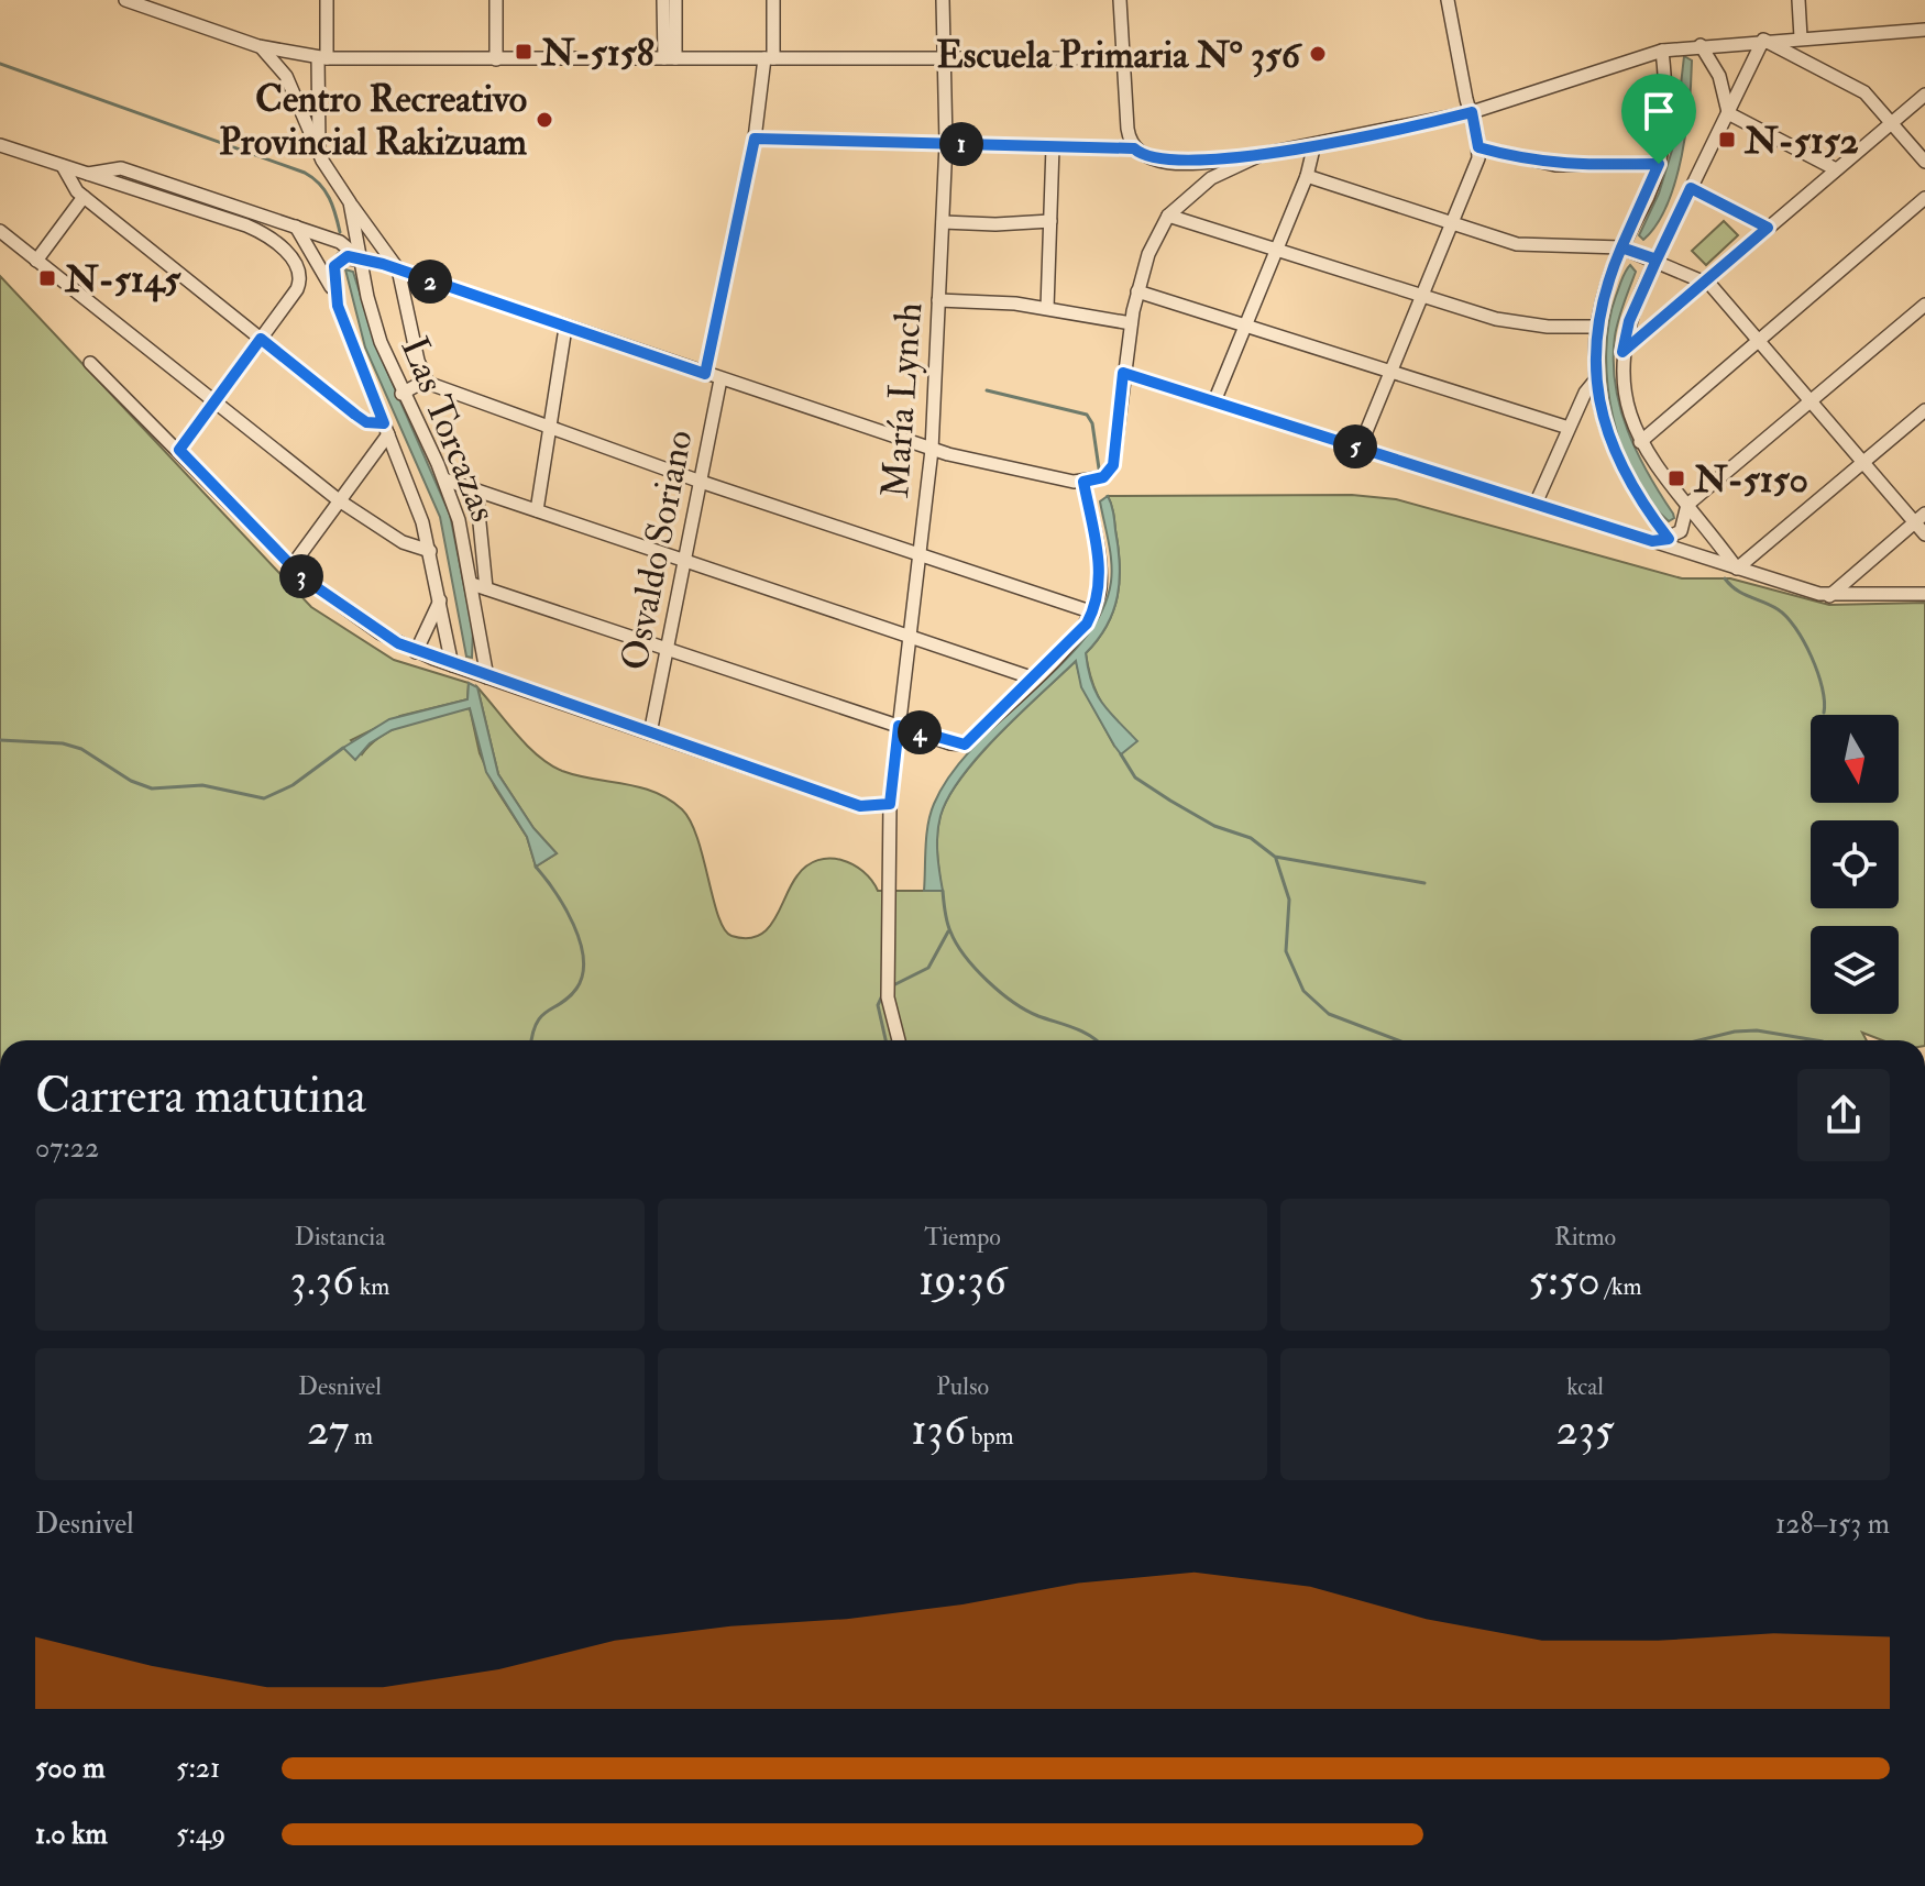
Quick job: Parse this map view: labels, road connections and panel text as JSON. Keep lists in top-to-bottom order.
{
  "streets": {
    "street": ["María Lynch", "Las Torcazas", "Osvaldo Soriano"]
  },
  "places": {
    "transit": [
      "N-5158",
      "N-5152",
      "N-5145",
      "N-5150"
    ],
    "other": ["Escuela Primaria N° 356", "Centro Recreativo Provincial Rakizuam"]
  },
  "north": "bottom",
  "page": {
    "pins": [
      "1",
      "2",
      "5",
      "3",
      "4"
    ],
    "heading": ["Carrera matutina", "07:22"],
    "stats": [
      ["Distancia", "3.36 km"],
      ["Tiempo", "19:36"],
      ["Ritmo", "5:50 /km"],
      ["Desnivel", "27 m"],
      ["Pulso", "136 bpm"],
      ["kcal", "235"]
    ],
    "chart": ["Desnivel", "128–153 m"],
    "list": [
      {
        "name": "500 m",
        "note": "5:21"
      },
      {
        "name": "1.0 km",
        "note": "5:49"
      }
    ]
  }
}
